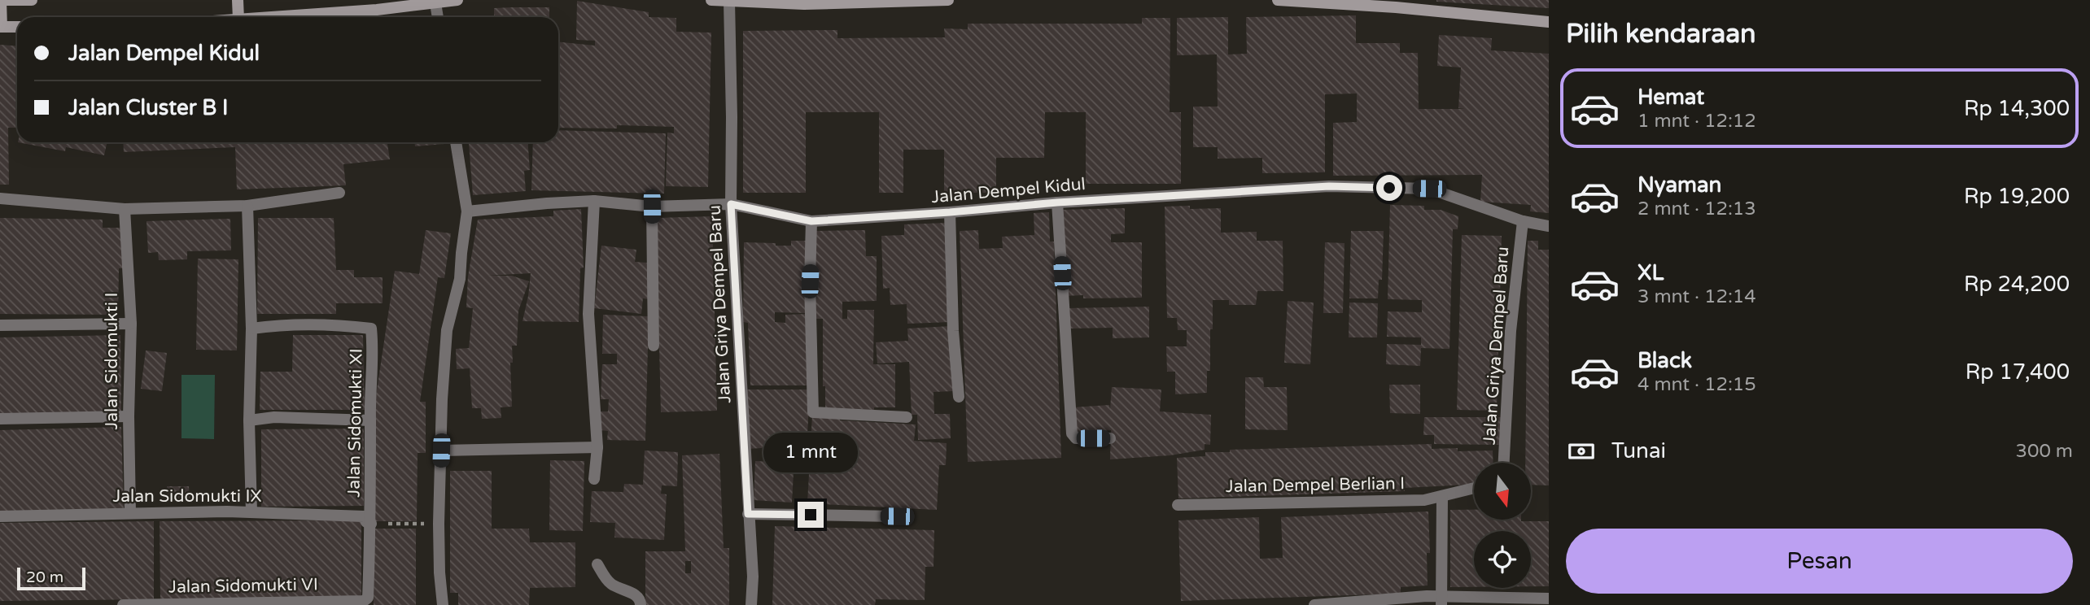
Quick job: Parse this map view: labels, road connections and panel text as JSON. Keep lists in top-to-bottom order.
{
  "streets": {
    "street": [
      "Jalan Dempel Kidul",
      "Jalan Griya Dempel Baru",
      "Jalan Sidomukti I",
      "Jalan Sidomukti XI",
      "Jalan Dempel Berlian I",
      "Jalan Sidomukti IX",
      "Jalan Sidomukti VI"
    ]
  },
  "crossings": [
    ["Jalan Dempel Kidul", "Jalan Griya Dempel Baru"],
    ["Jalan Sidomukti I", "Jalan Sidomukti IX"],
    ["Jalan Sidomukti XI", "Jalan Sidomukti IX"],
    ["Jalan Sidomukti XI", "Jalan Sidomukti VI"]
  ],
  "scale_bar": "20 m",
  "north": "bottom",
  "page": {
    "heading": "Pilih kendaraan",
    "banner": ["Jalan Dempel Kidul", "Jalan Cluster B I"],
    "list": [
      {
        "name": "Hemat",
        "note": "1 mnt · 12:12",
        "value": "Rp 14,300"
      },
      {
        "name": "Nyaman",
        "note": "2 mnt · 12:13",
        "value": "Rp 19,200"
      },
      {
        "name": "XL",
        "note": "3 mnt · 12:14",
        "value": "Rp 24,200"
      },
      {
        "name": "Black",
        "note": "4 mnt · 12:15",
        "value": "Rp 17,400"
      }
    ],
    "pay": ["Tunai", "300 m"],
    "bubble": "1 mnt",
    "buttons": "Pesan",
    "scale": "20 m"
  }
}
